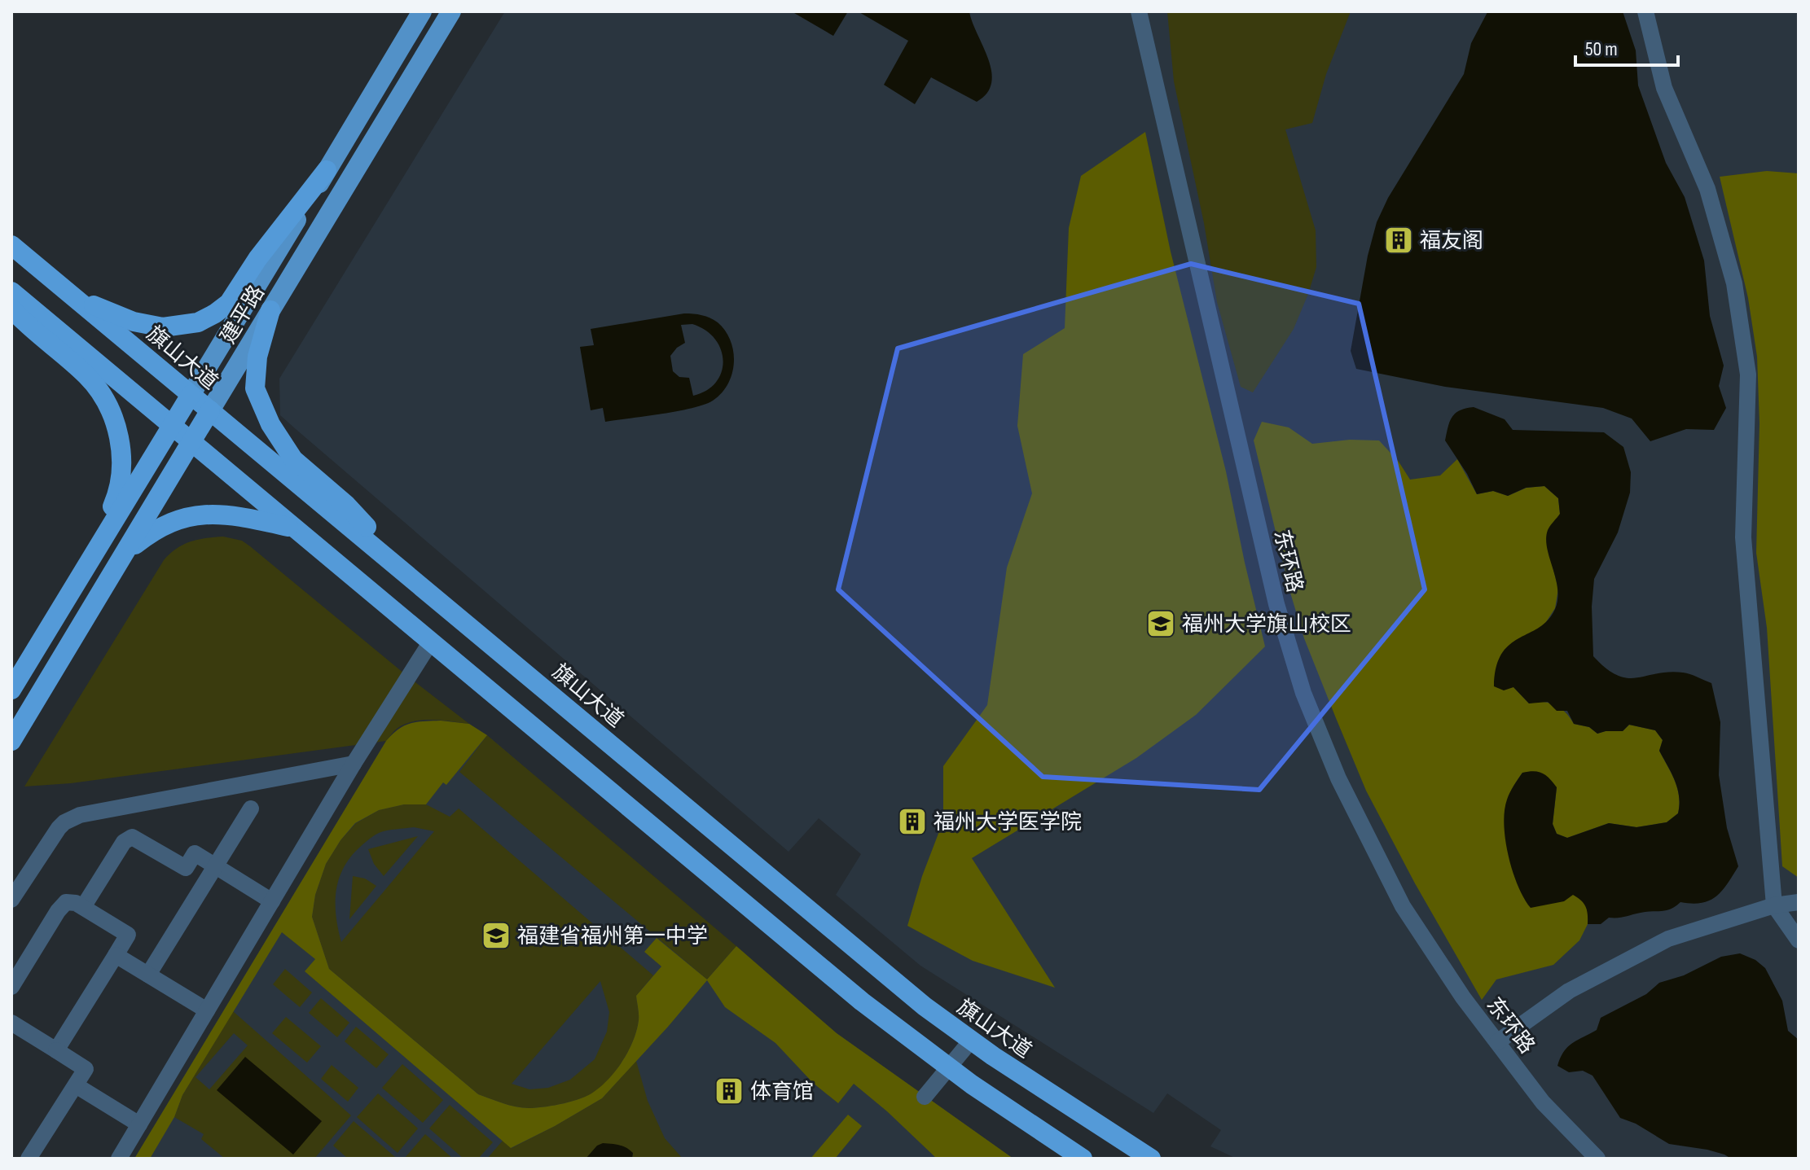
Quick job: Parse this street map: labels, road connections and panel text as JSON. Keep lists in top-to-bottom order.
{
  "streets": {
    "highway": ["建平路", "旗山大道"],
    "street": ["东环路"]
  },
  "crossings": [
    ["建平路", "旗山大道"]
  ],
  "places": {
    "building": ["福友阁", "福州大学医学院", "体育馆"],
    "school or university": ["福州大学旗山校区", "福建省福州第一中学"]
  },
  "scale_bar": "50 m"
}
